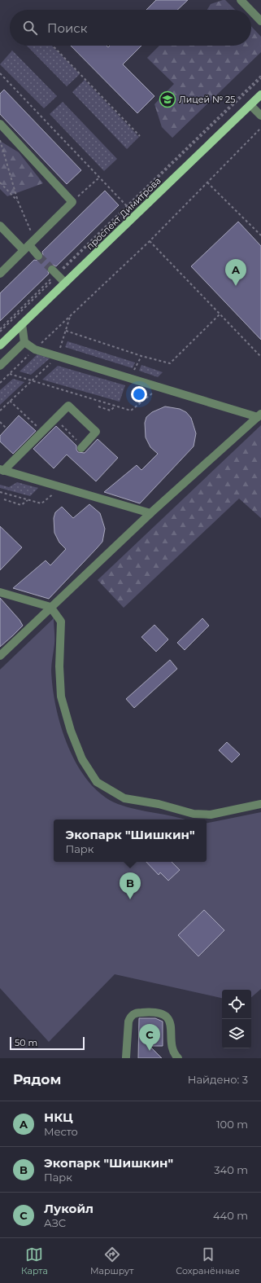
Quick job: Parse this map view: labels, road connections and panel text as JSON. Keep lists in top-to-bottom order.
{
  "streets": {
    "main road": ["проспект Димитрова"]
  },
  "places": {
    "school or university": ["Лицей № 25"]
  },
  "scale_bar": "50 m",
  "page": {
    "search": "Поиск",
    "pins": ["A", "B", "C"],
    "popup": ["Экопарк \"Шишкин\"", "Парк"],
    "scale": "50 m",
    "heading": ["Рядом", "Найдено: 3"],
    "list": [
      {
        "mark": "A",
        "name": "НКЦ",
        "note": "Место",
        "value": "100 m"
      },
      {
        "mark": "B",
        "name": "Экопарк \"Шишкин\"",
        "note": "Парк",
        "value": "340 m"
      },
      {
        "mark": "C",
        "name": "Лукойл",
        "note": "АЗС",
        "value": "440 m"
      }
    ],
    "nav": ["Карта", "Маршрут", "Сохранённые"]
  }
}
